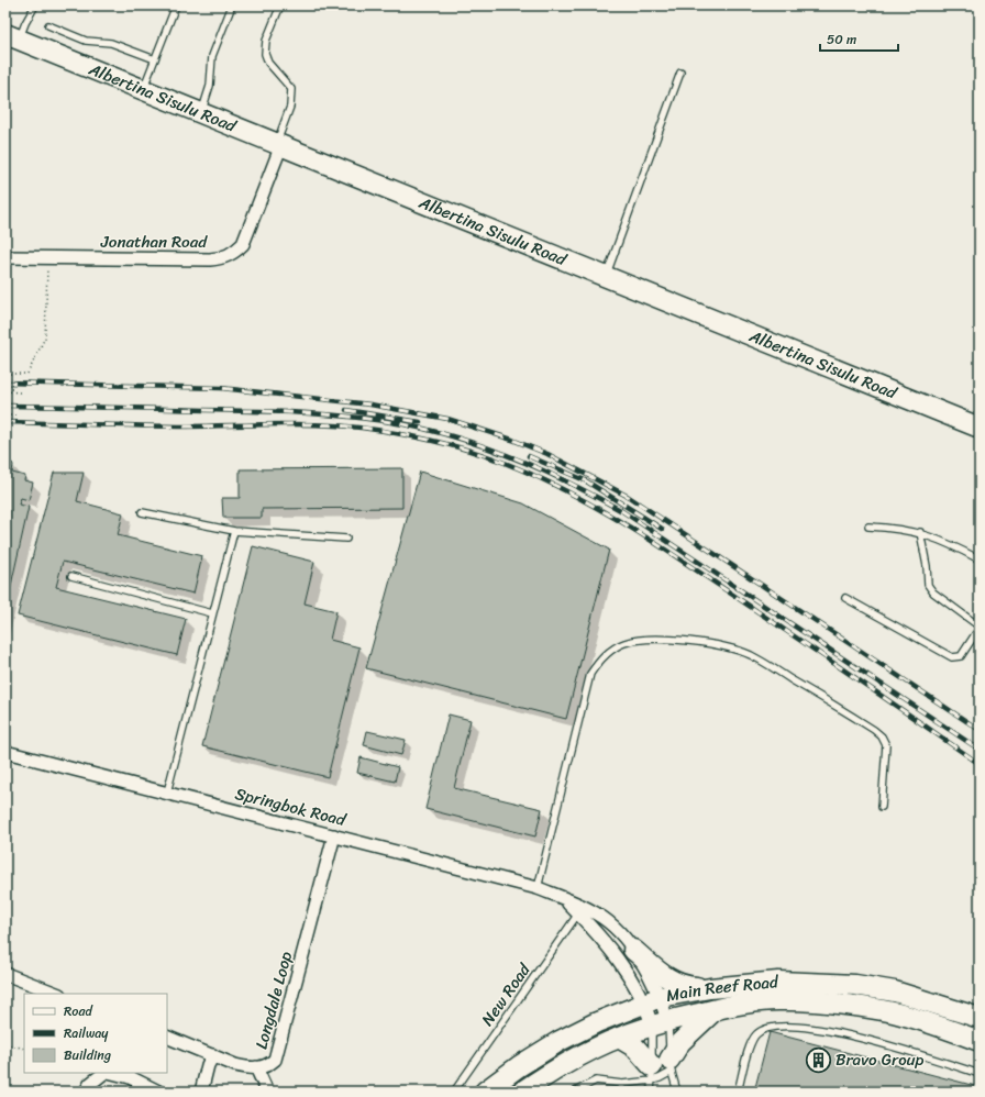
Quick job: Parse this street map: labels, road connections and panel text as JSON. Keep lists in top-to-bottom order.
{
  "streets": {
    "main road": ["Albertina Sisulu Road", "Main Reef Road"],
    "street": ["Jonathan Road", "Springbok Road", "Longdale Loop"],
    "lane": ["New Road"]
  },
  "crossings": [
    ["Albertina Sisulu Road", "Jonathan Road"],
    ["Springbok Road", "Main Reef Road"],
    ["Springbok Road", "New Road"],
    ["Springbok Road", "Longdale Loop"]
  ],
  "places": {
    "building": ["Bravo Group"]
  },
  "legend": ["Road", "Railway", "Building"],
  "scale_bar": "50 m"
}
